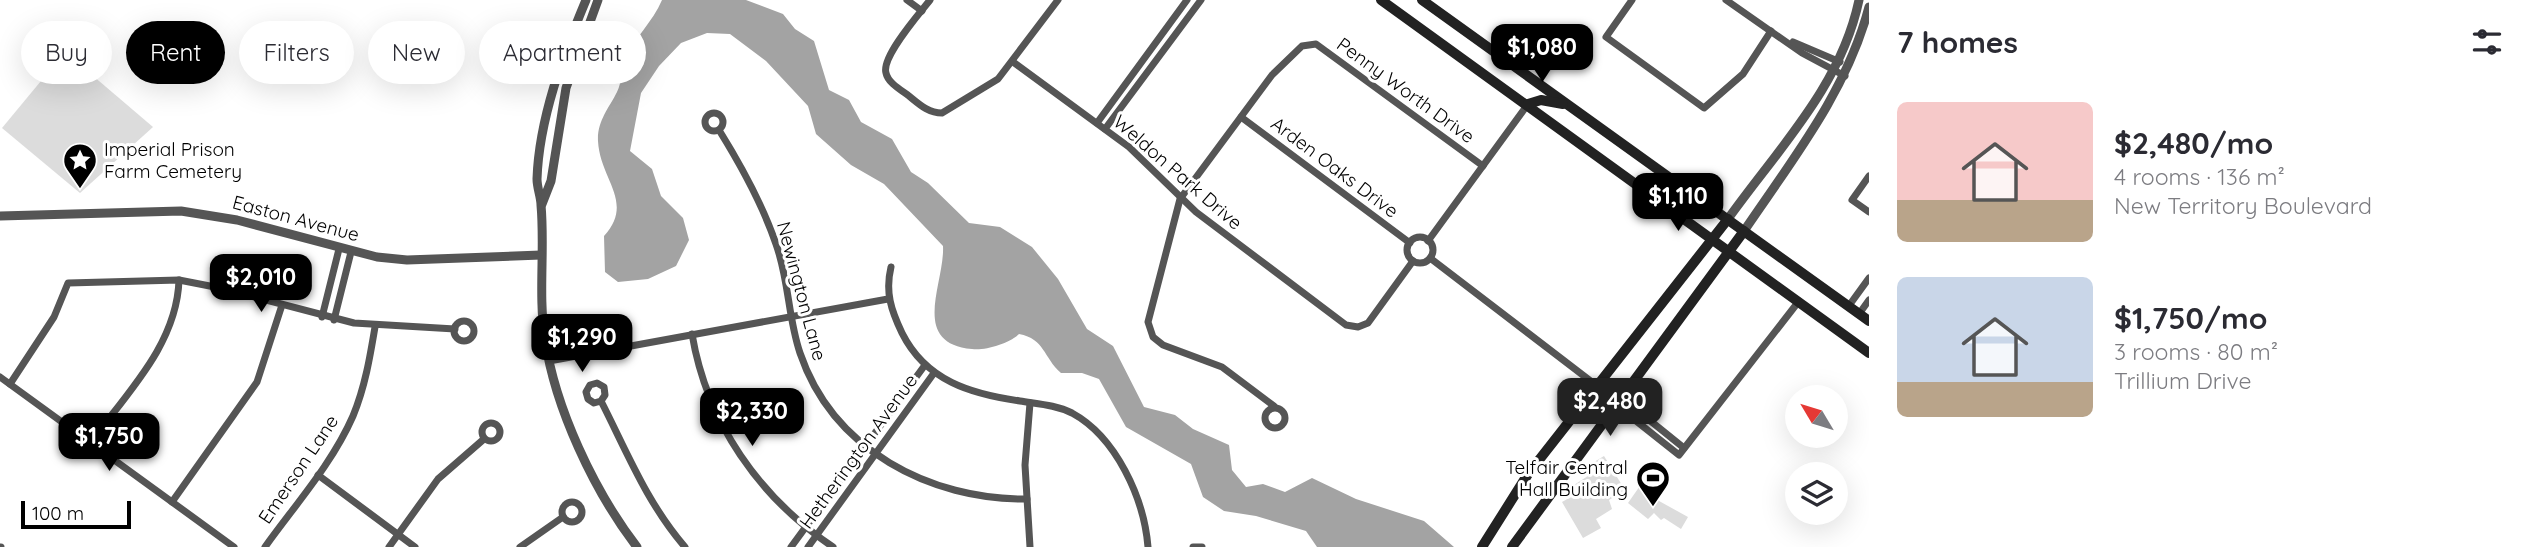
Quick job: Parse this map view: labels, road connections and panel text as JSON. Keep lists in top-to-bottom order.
{
  "streets": {
    "street": [
      "Penny Worth Drive",
      "Arden Oaks Drive",
      "Weldon Park Drive",
      "Easton Avenue",
      "Newington Lane",
      "Hetherington Avenue",
      "Emerson Lane"
    ]
  },
  "crossings": [
    ["Penny Worth Drive", "Arden Oaks Drive"],
    ["Arden Oaks Drive", "Weldon Park Drive"],
    ["Newington Lane", "Hetherington Avenue"]
  ],
  "places": {
    "place": ["Imperial Prison Farm Cemetery"],
    "sports": ["Telfair Central Hall Building"]
  },
  "scale_bar": "100 m",
  "north": "top left",
  "page": {
    "heading": "7 homes",
    "chip": [
      "Buy",
      "Rent",
      "Filters",
      "New",
      "Apartment"
    ],
    "price": [
      "$1,080",
      "$1,110",
      "$2,010",
      "$1,290",
      "$2,480",
      "$2,330",
      "$1,750"
    ],
    "list": [
      {
        "name": "$2,480/mo",
        "note": "4 rooms · 136 m² · New Territory Boulevard"
      },
      {
        "name": "$1,750/mo",
        "note": "3 rooms · 80 m² · Trillium Drive"
      }
    ],
    "scale": "100 m"
  }
}
